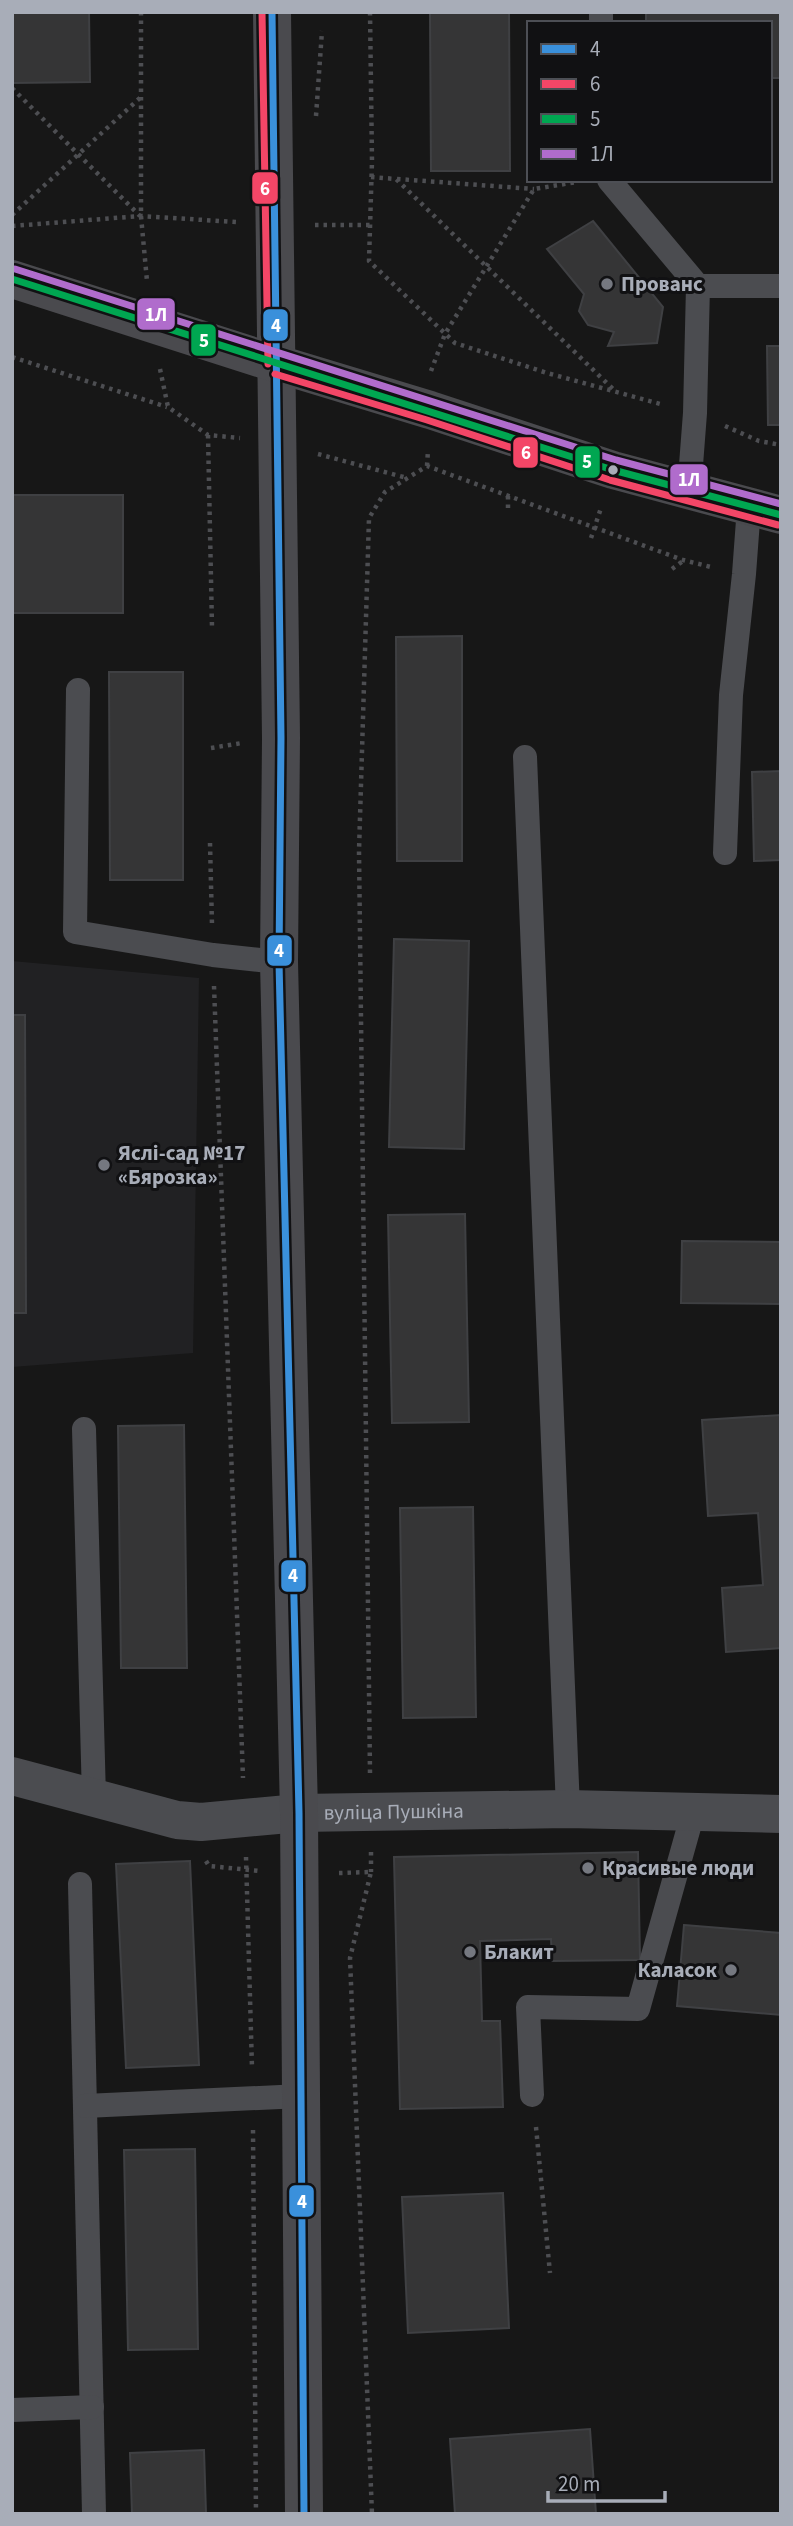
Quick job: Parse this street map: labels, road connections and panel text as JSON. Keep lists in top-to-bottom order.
{
  "streets": {
    "street": ["вуліца Пушкіна"]
  },
  "places": [
    "Прованс",
    "Яслі-сад №17 «Бярозка»",
    "Красивые люди",
    "Блакит",
    "Каласок"
  ],
  "lines": [
    "transit line 4",
    "transit line 6",
    "transit line 1Л",
    "transit line 5"
  ],
  "legend": [
    "4",
    "6",
    "5",
    "1Л"
  ],
  "scale_bar": "20 m"
}
